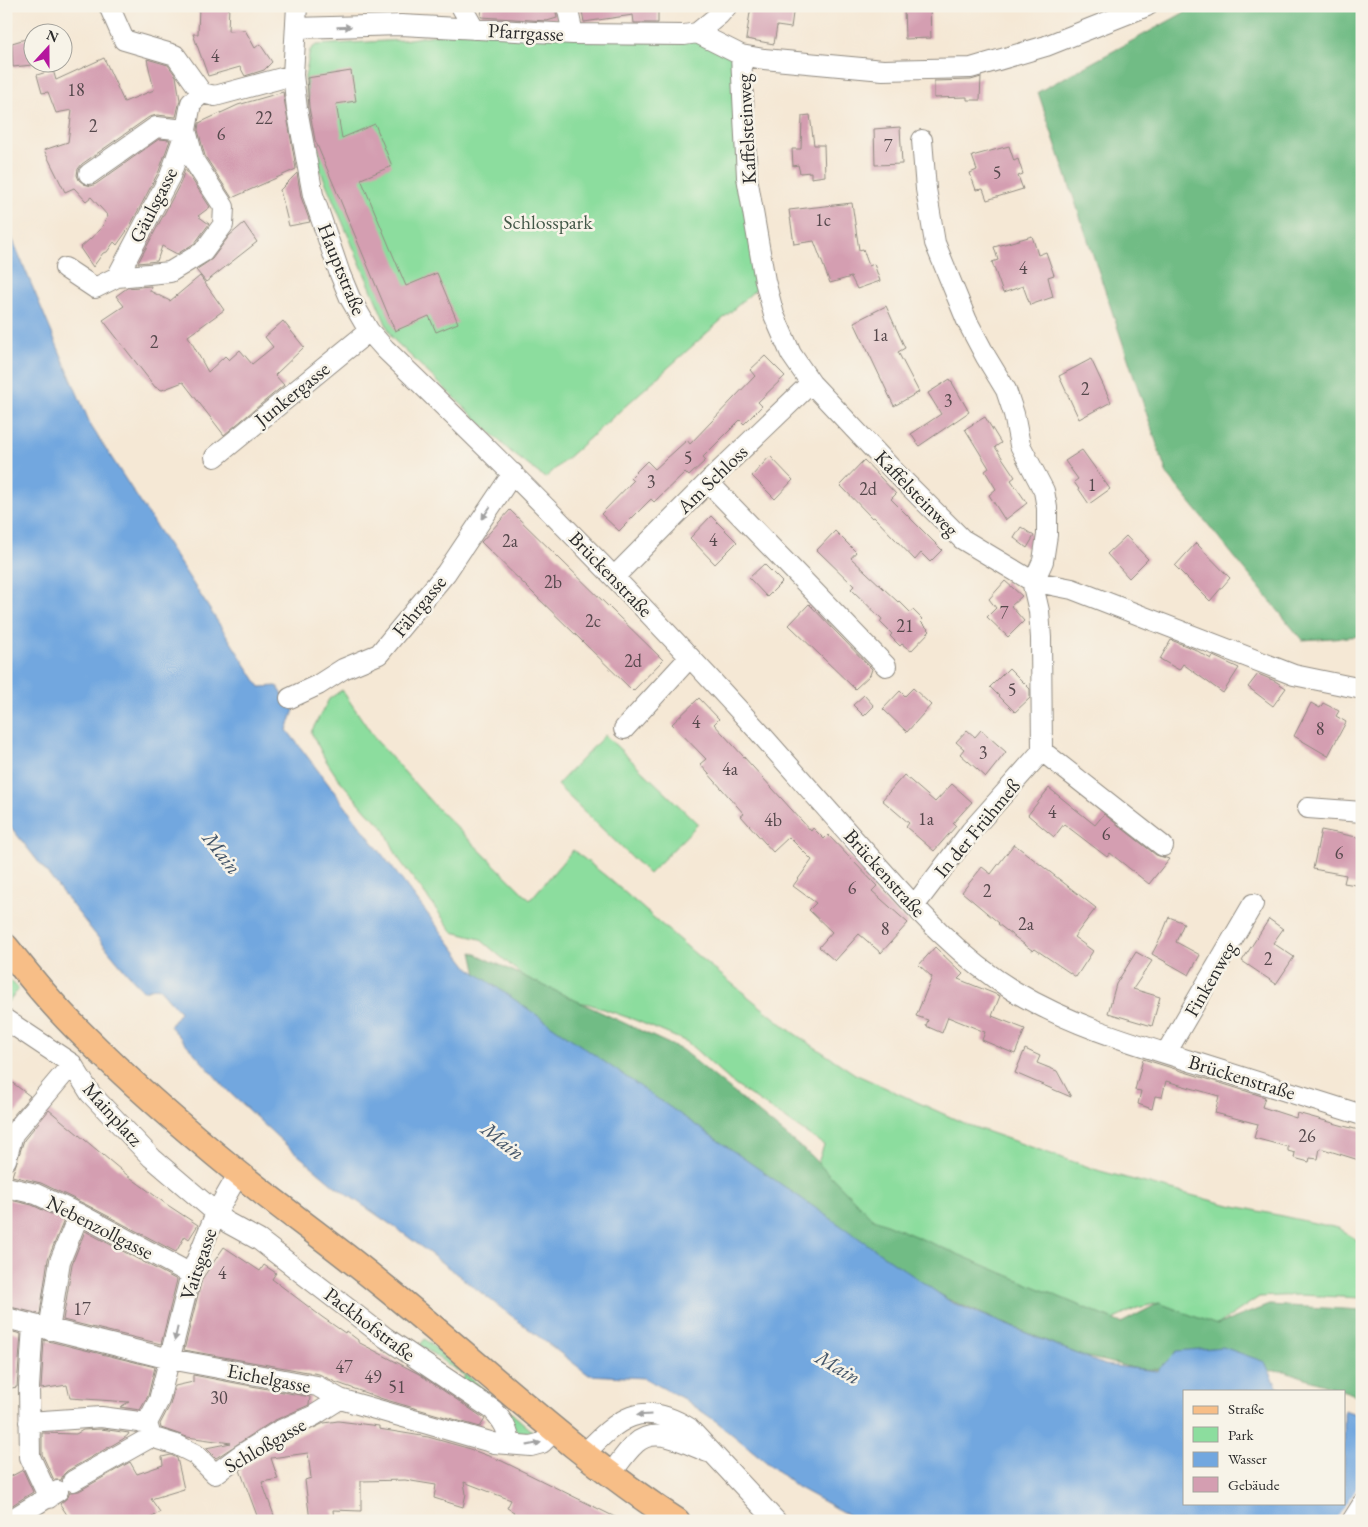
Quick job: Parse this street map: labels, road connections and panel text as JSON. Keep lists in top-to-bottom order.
{
  "streets": {
    "street": [
      "Pfarrgasse",
      "Kaffelsteinweg",
      "Gäulsgasse",
      "Hauptstraße",
      "Junkergasse",
      "Am Schloss",
      "Brückenstraße",
      "Fährgasse",
      "In der Frühmeß",
      "Finkenweg",
      "Mainplatz",
      "Nebenzollgasse",
      "Vaitsgasse",
      "Packhofstraße",
      "Eichelgasse",
      "Schloßgasse"
    ]
  },
  "crossings": [
    ["Pfarrgasse", "Hauptstraße"],
    ["Kaffelsteinweg", "Am Schloss"],
    ["Hauptstraße", "Junkergasse"],
    ["Hauptstraße", "Brückenstraße"],
    ["Hauptstraße", "Fährgasse"],
    ["Am Schloss", "Brückenstraße"],
    ["Brückenstraße", "Fährgasse"],
    ["Brückenstraße", "In der Frühmeß"],
    ["Brückenstraße", "Finkenweg"],
    ["Mainplatz", "Vaitsgasse"],
    ["Mainplatz", "Packhofstraße"],
    ["Nebenzollgasse", "Vaitsgasse"],
    ["Vaitsgasse", "Packhofstraße"],
    ["Vaitsgasse", "Eichelgasse"],
    ["Vaitsgasse", "Schloßgasse"],
    ["Packhofstraße", "Eichelgasse"],
    ["Eichelgasse", "Schloßgasse"]
  ],
  "one_way": ["Pfarrgasse", "Fährgasse"],
  "water": ["Main"],
  "parks": ["Schlosspark"],
  "house_numbers": [
    "4",
    "18",
    "22",
    "2",
    "6",
    "7",
    "5",
    "1c",
    "4",
    "1a",
    "2",
    "2",
    "3",
    "5",
    "3",
    "1",
    "2d",
    "4",
    "2a",
    "2b",
    "7",
    "2c",
    "21",
    "2d",
    "5",
    "4",
    "8",
    "3",
    "4a",
    "4",
    "1a",
    "4b",
    "6",
    "6",
    "6",
    "2",
    "2a",
    "8",
    "2",
    "26",
    "4",
    "17",
    "47",
    "49",
    "51",
    "30"
  ],
  "legend": [
    "Straße",
    "Park",
    "Wasser",
    "Gebäude"
  ],
  "north": "top"
}
